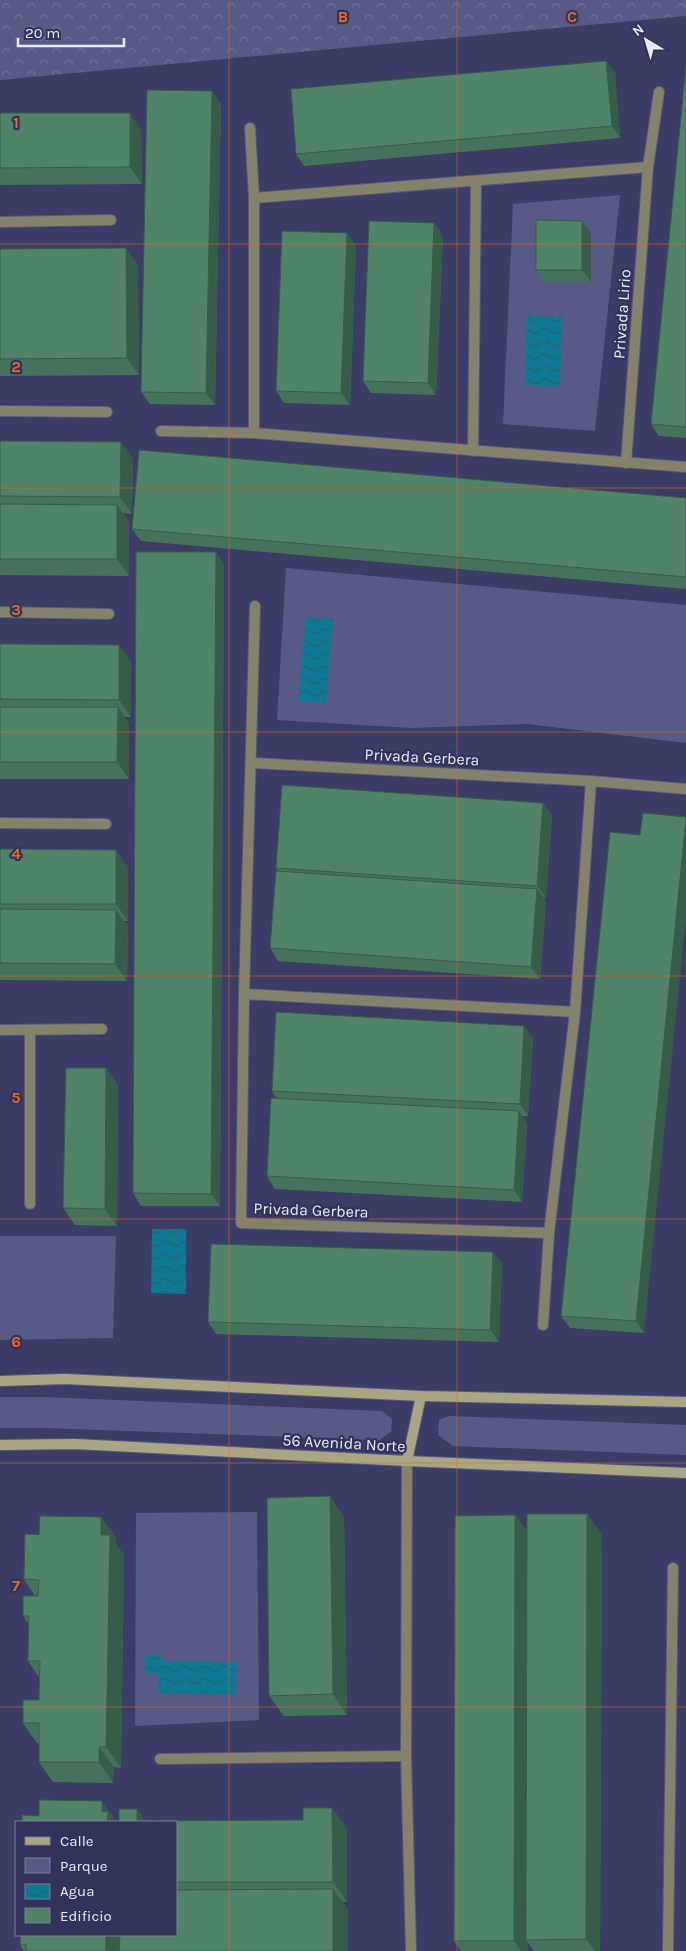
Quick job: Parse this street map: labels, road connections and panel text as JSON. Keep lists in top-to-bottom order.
{
  "streets": {
    "main road": ["56 Avenida Norte"],
    "street": ["Privada Lirio", "Privada Gerbera"]
  },
  "legend": [
    "Calle",
    "Parque",
    "Agua",
    "Edificio"
  ],
  "scale_bar": "20 m",
  "north": "top left",
  "grid": {
    "columns": ["B", "C"],
    "rows": [
      "1",
      "2",
      "3",
      "4",
      "5",
      "6",
      "7"
    ]
  }
}
